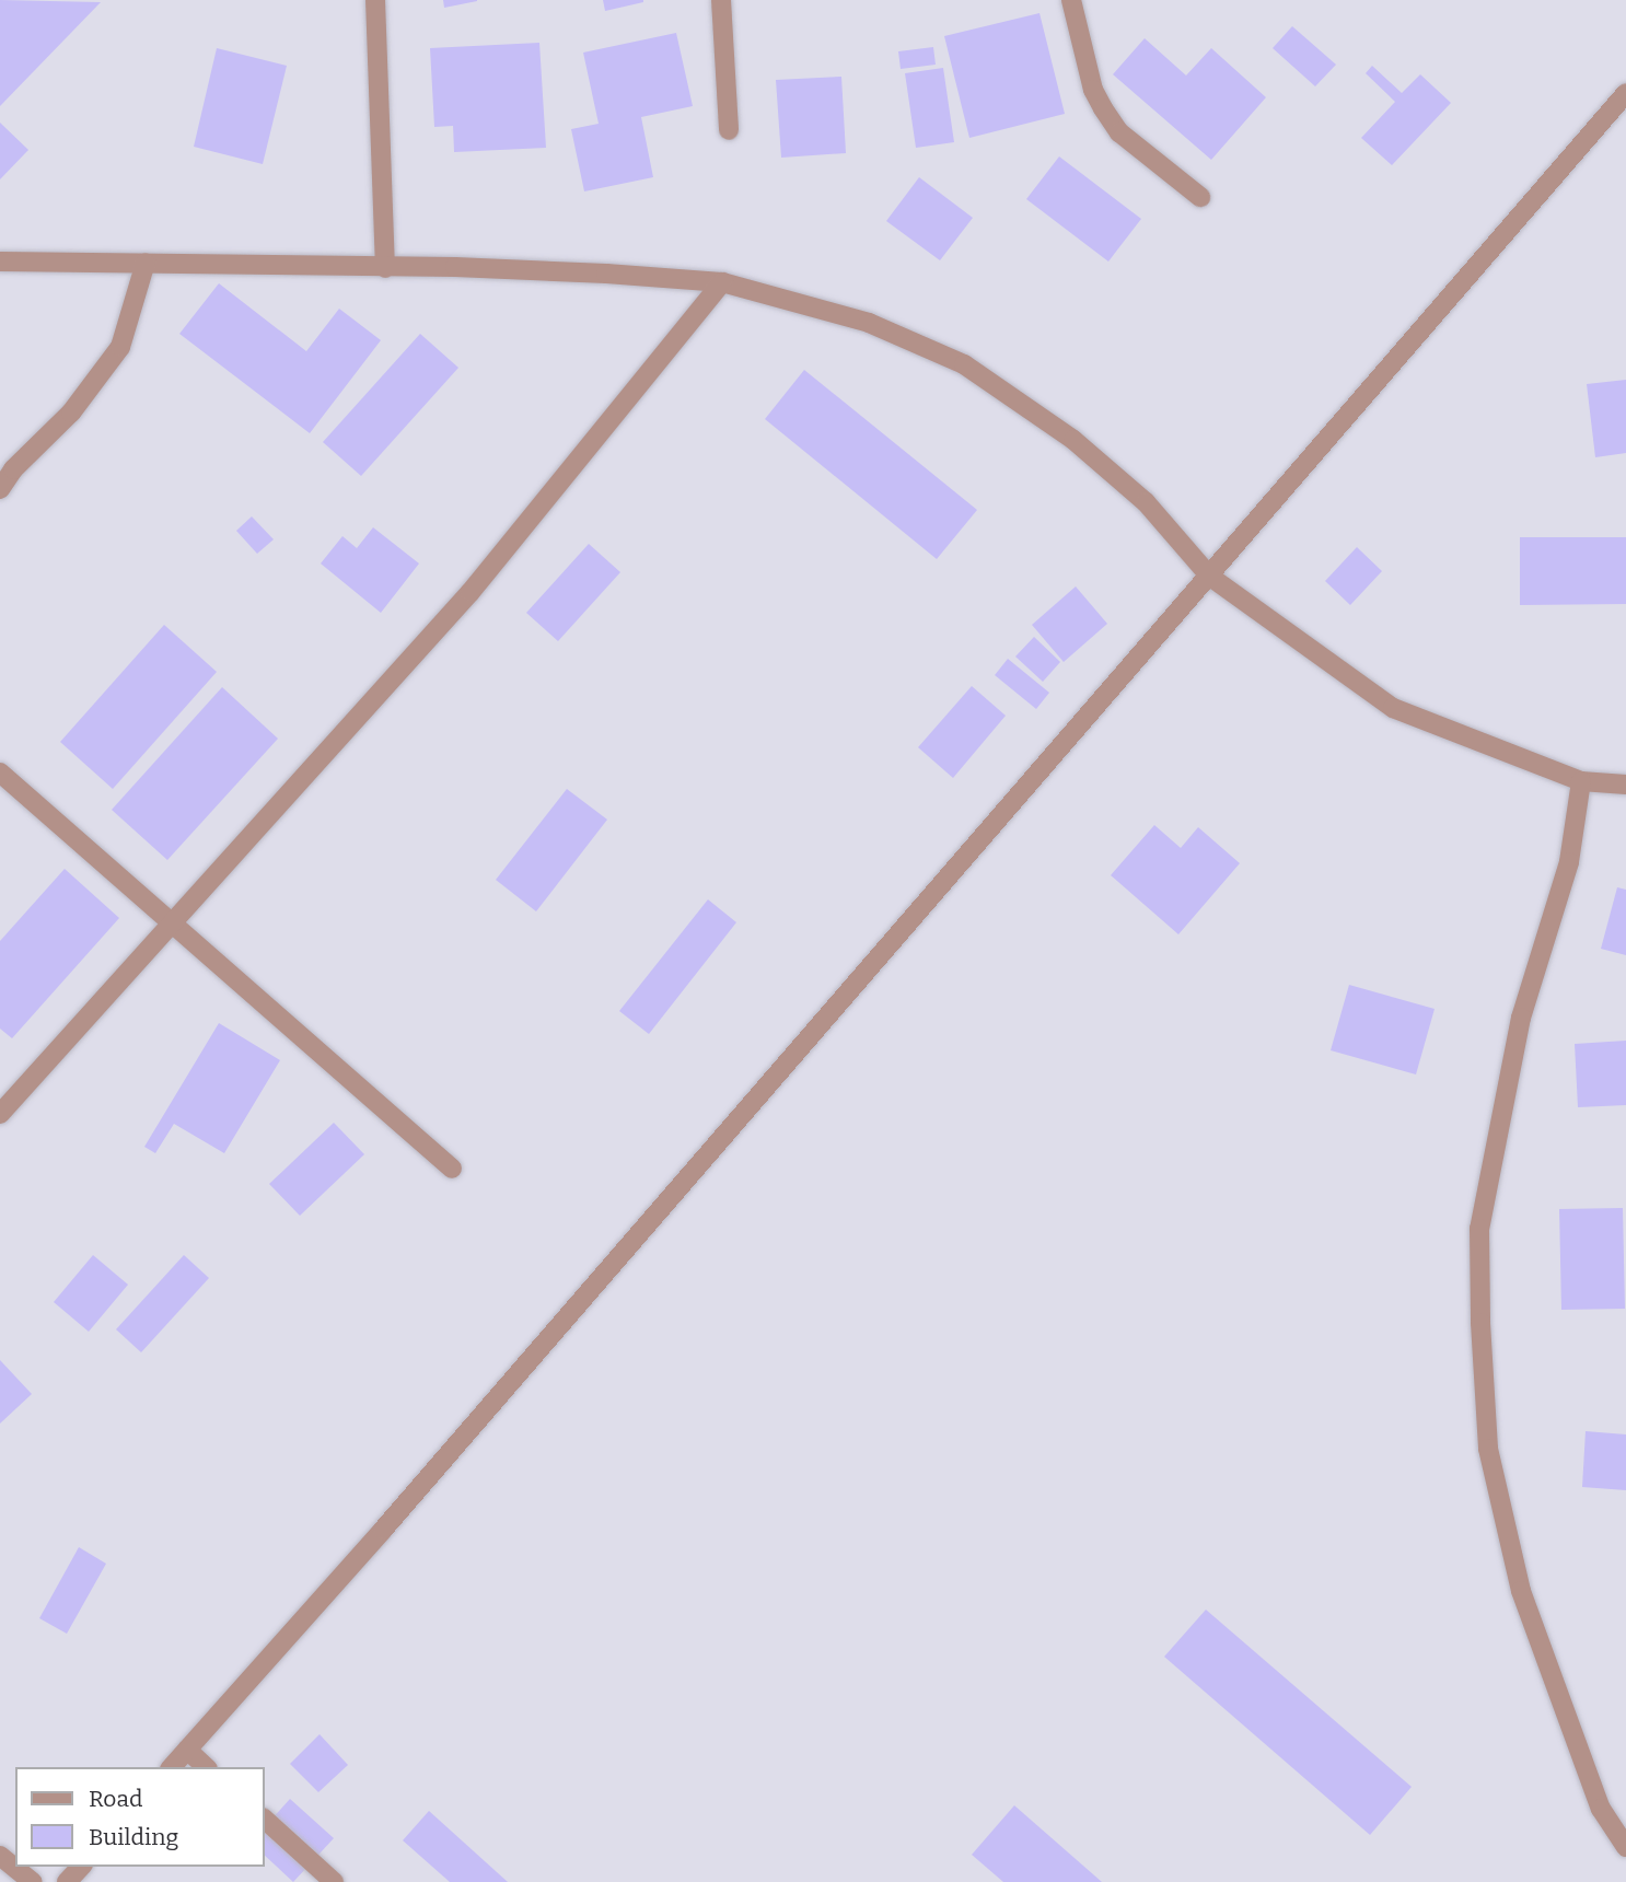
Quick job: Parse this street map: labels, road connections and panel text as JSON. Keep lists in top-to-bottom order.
{
  "legend": ["Road", "Building"]
}
